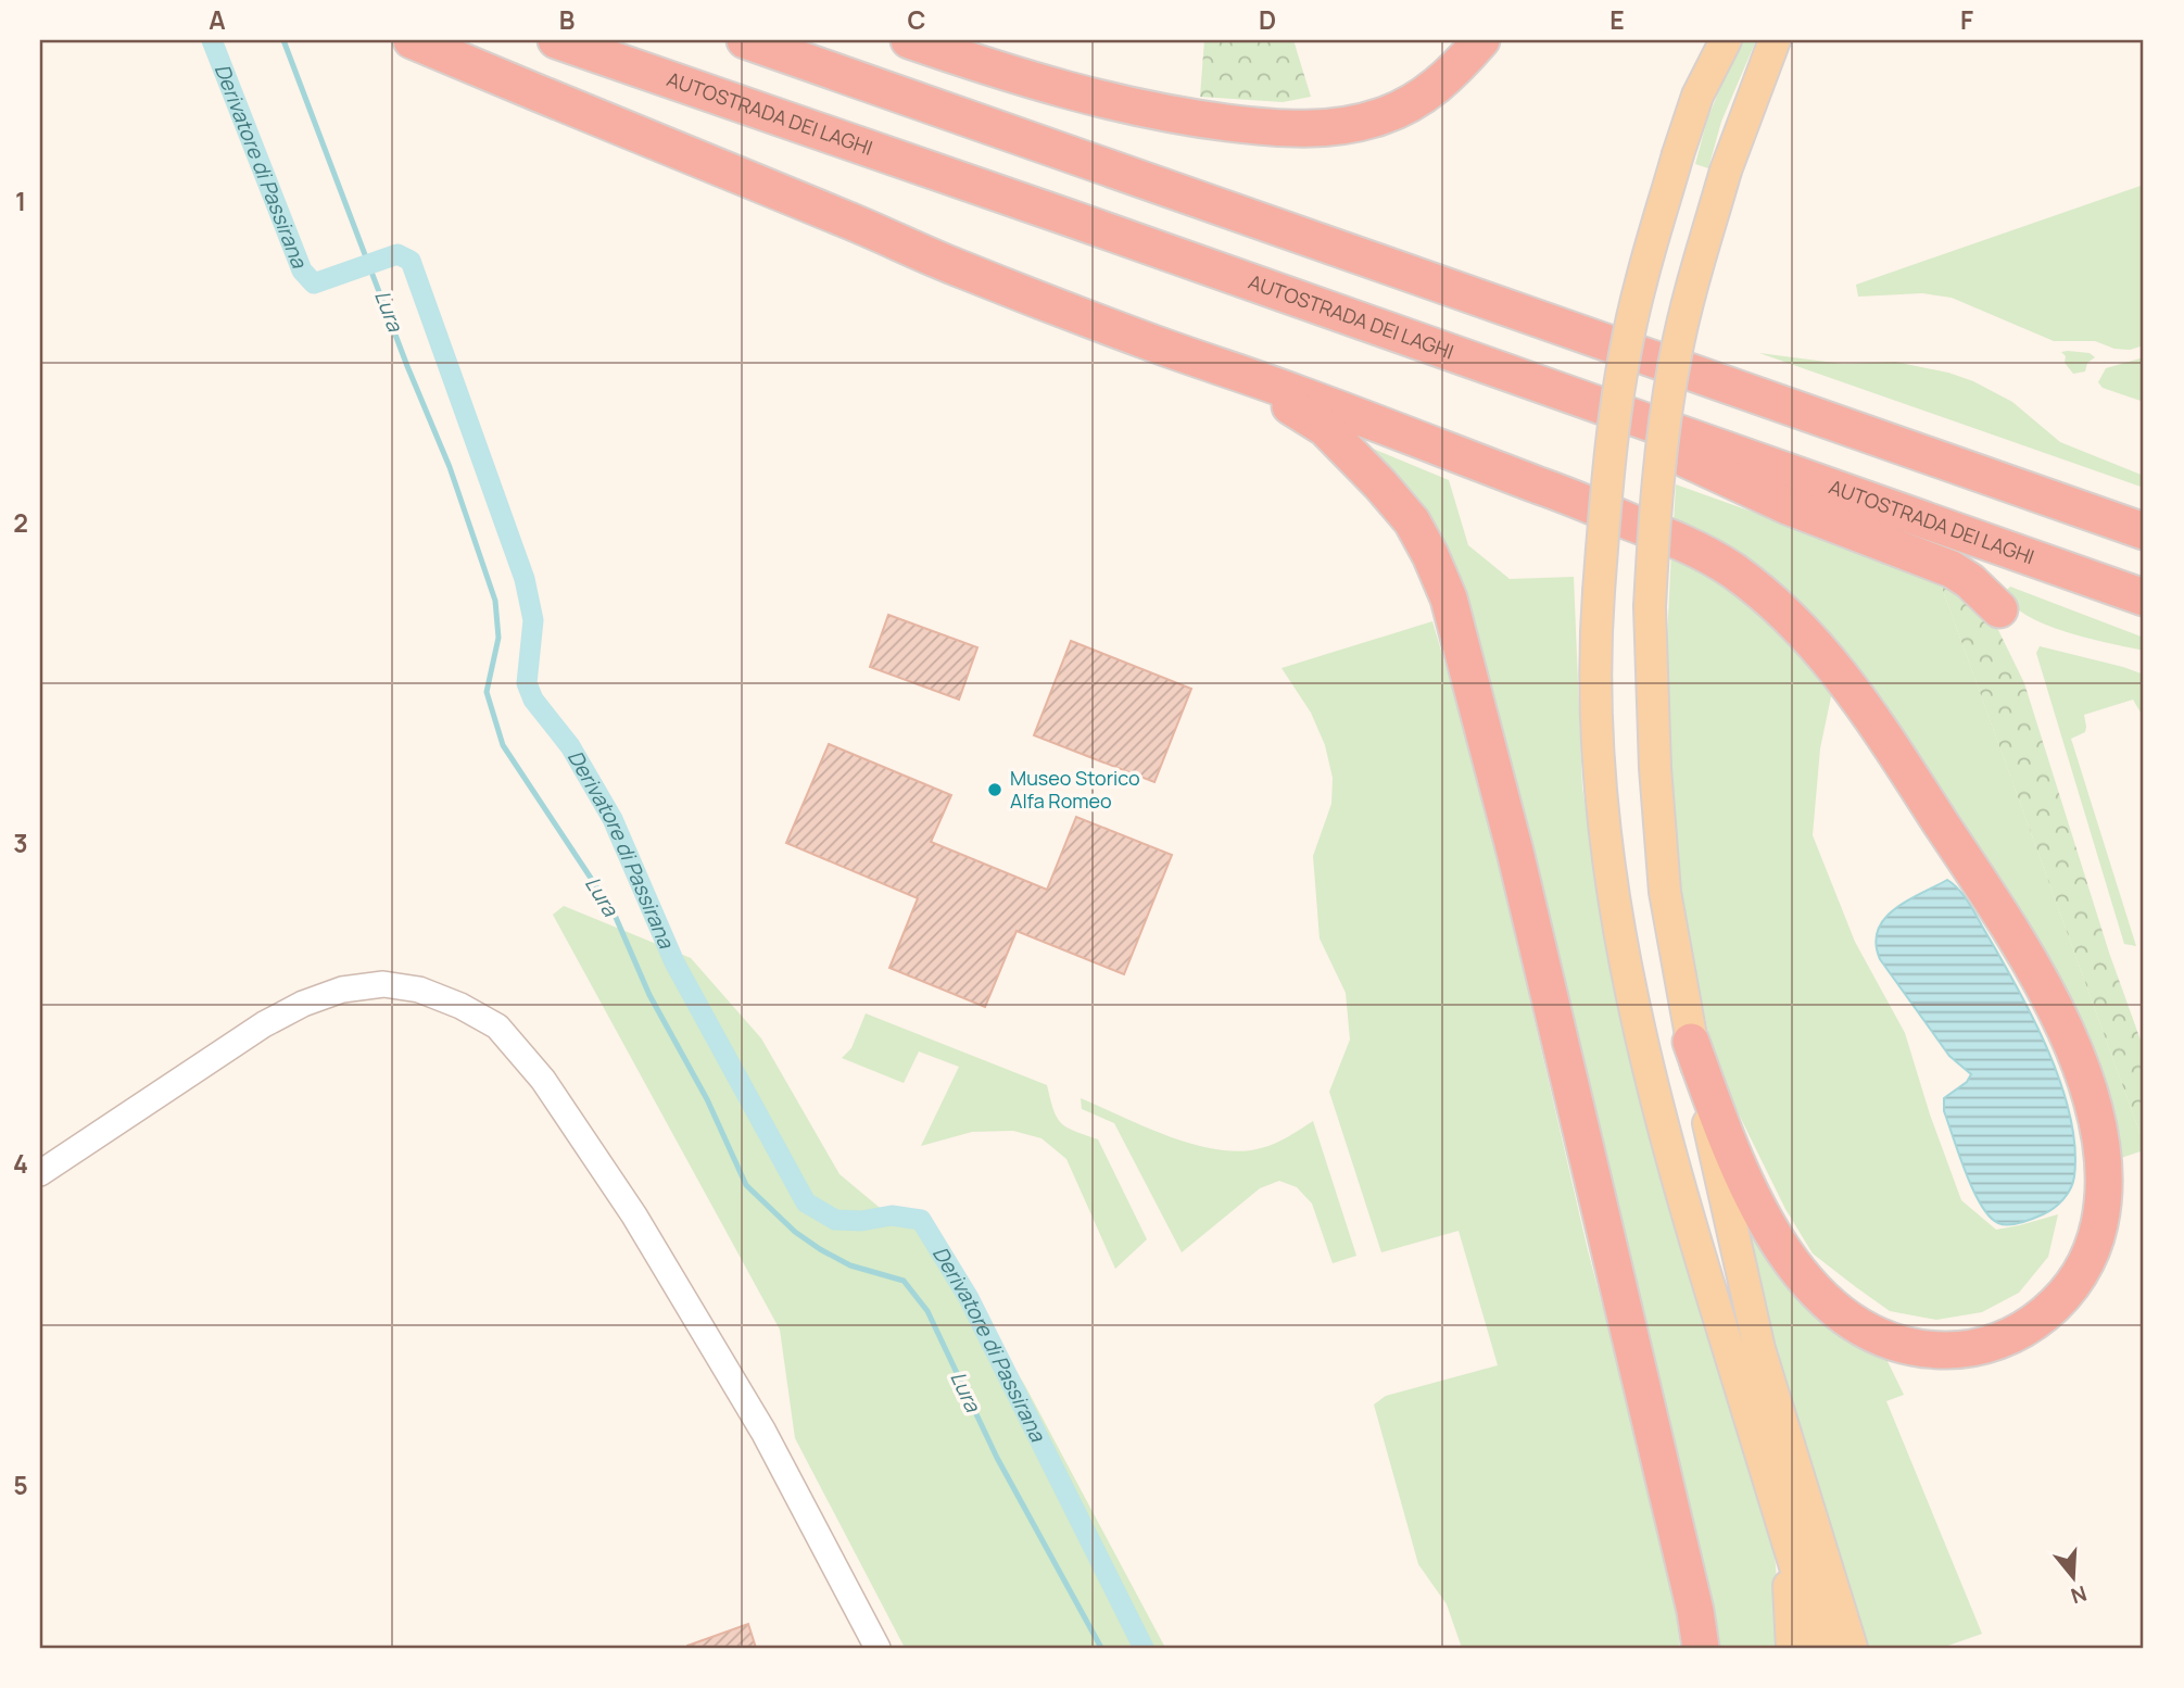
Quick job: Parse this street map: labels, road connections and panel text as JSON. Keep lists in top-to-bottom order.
{
  "streets": {
    "highway": ["AUTOSTRADA DEI LAGHI"]
  },
  "water": ["Derivatore di Passirana", "Lura"],
  "places": ["Museo Storico Alfa Romeo"],
  "north": "bottom",
  "grid": {
    "columns": [
      "A",
      "B",
      "C",
      "D",
      "E",
      "F"
    ],
    "rows": [
      "1",
      "2",
      "3",
      "4",
      "5"
    ]
  }
}
